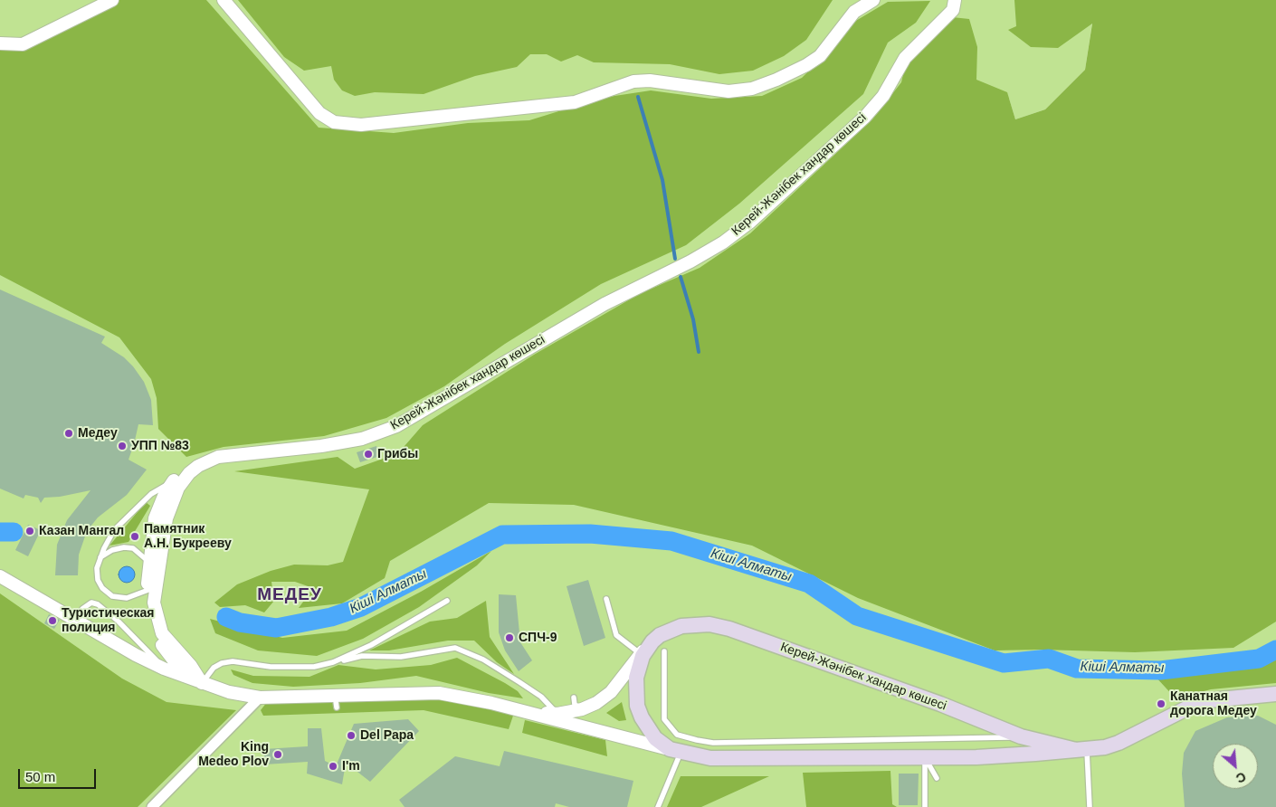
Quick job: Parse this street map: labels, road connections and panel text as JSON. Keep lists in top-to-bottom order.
{
  "streets": {
    "main road": ["Керей-Жәнібек хандар көшесі"]
  },
  "districts": ["МЕДЕУ"],
  "water": ["Кіші Алматы"],
  "places": [
    "Медеу",
    "УПП №83",
    "Грибы",
    "Казан Мангал",
    "Памятник А.Н. Букрееву",
    "Туристическая полиция",
    "СПЧ-9",
    "Канатная дорога Медеу",
    "Del Papa",
    "King Medeo Plov",
    "I'm"
  ],
  "scale_bar": "50 m",
  "north": "bottom right"
}
